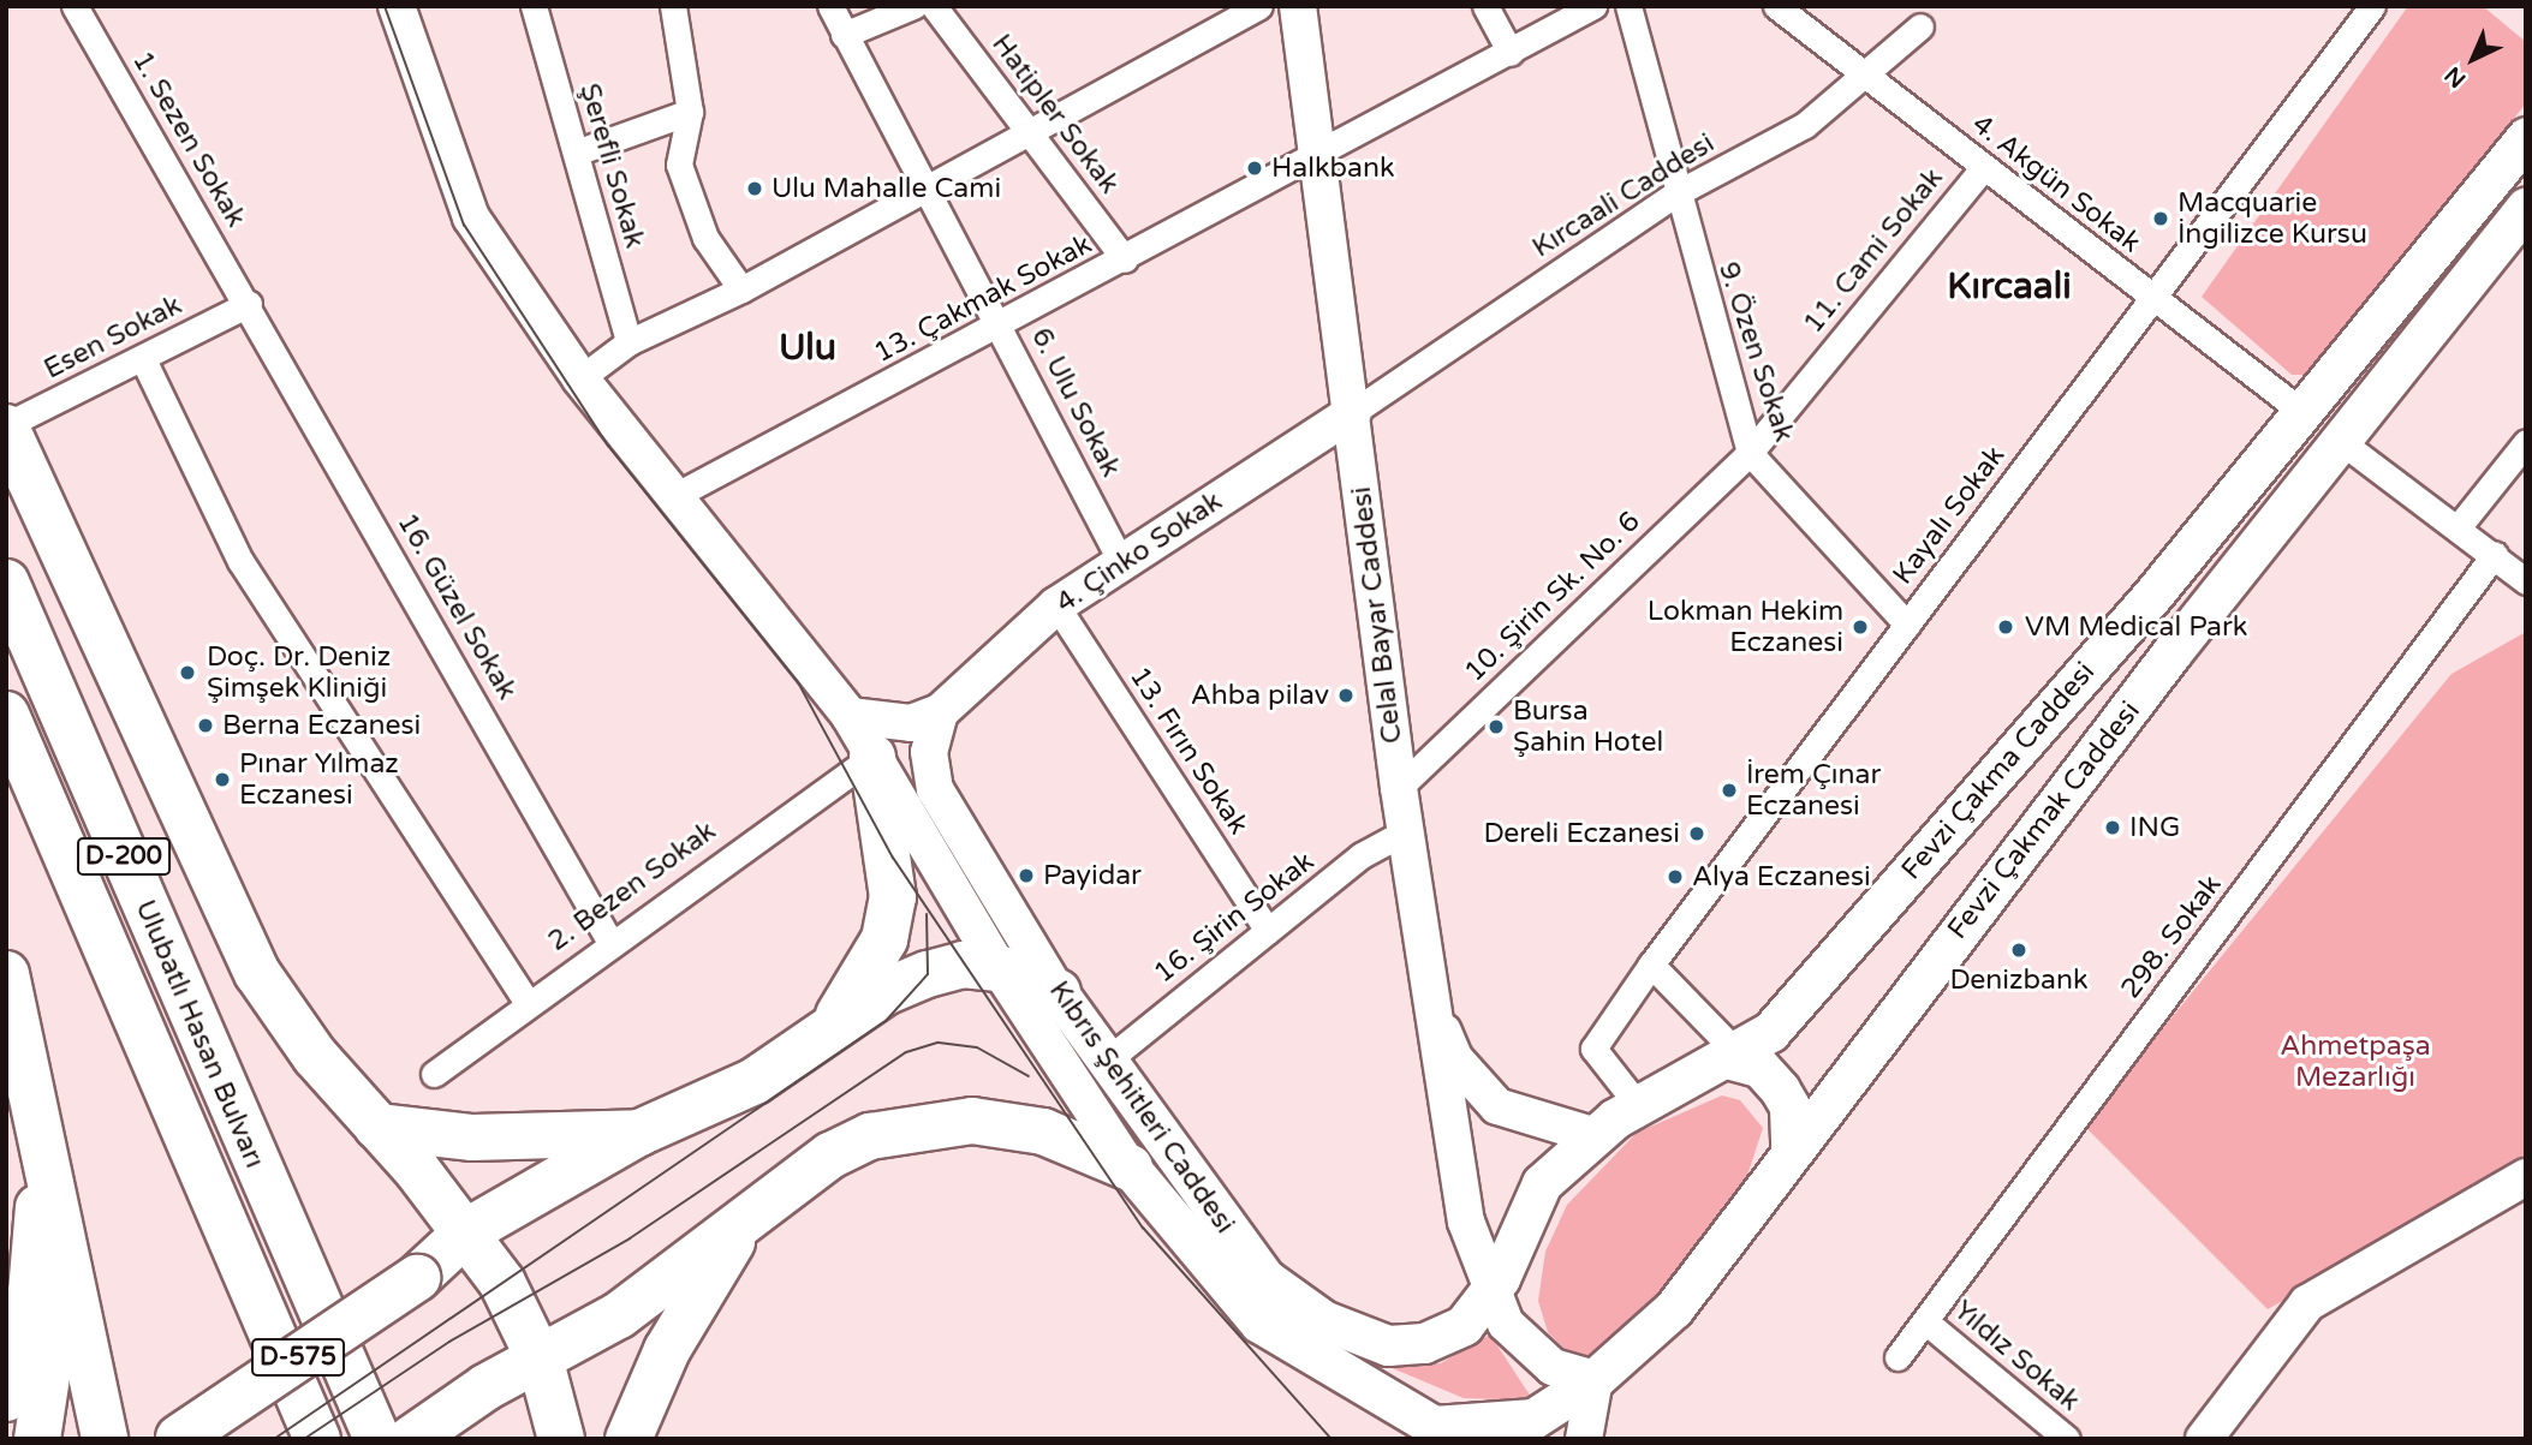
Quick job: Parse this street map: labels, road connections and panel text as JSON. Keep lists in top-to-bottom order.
{
  "streets": {
    "highway": ["D-200", "Ulubatlı Hasan Bulvarı", "D-575"],
    "main road": [
      "4. Çinko Sokak",
      "Celal Bayar Caddesi",
      "Fevzi Çakma Caddesi",
      "Fevzi Çakmak Caddesi",
      "Kıbrıs Şehitleri Caddesi"
    ],
    "street": [
      "Hatipler Sokak",
      "1. Sezen Sokak",
      "Şerefli Sokak",
      "4. Akgün Sokak",
      "Kırcaali Caddesi",
      "11. Cami Sokak",
      "13. Çakmak Sokak",
      "Esen Sokak",
      "9. Özen Sokak",
      "6. Ulu Sokak",
      "Kayalı Sokak",
      "10. Şirin Sk. No. 6",
      "16. Güzel Sokak",
      "13. Fırın Sokak",
      "2. Bezen Sokak",
      "16. Şirin Sokak",
      "298. Sokak",
      "Yıldız Sokak"
    ]
  },
  "crossings": [
    ["Hatipler Sokak", "13. Çakmak Sokak"],
    ["1. Sezen Sokak", "Esen Sokak"],
    ["1. Sezen Sokak", "16. Güzel Sokak"],
    ["4. Akgün Sokak", "Kırcaali Caddesi"],
    ["4. Akgün Sokak", "11. Cami Sokak"],
    ["4. Akgün Sokak", "Kayalı Sokak"],
    ["4. Akgün Sokak", "Fevzi Çakma Caddesi"],
    ["Kırcaali Caddesi", "9. Özen Sokak"],
    ["Kırcaali Caddesi", "4. Çinko Sokak"],
    ["Kırcaali Caddesi", "Celal Bayar Caddesi"],
    ["11. Cami Sokak", "9. Özen Sokak"],
    ["11. Cami Sokak", "10. Şirin Sk. No. 6"],
    ["13. Çakmak Sokak", "6. Ulu Sokak"],
    ["13. Çakmak Sokak", "Celal Bayar Caddesi"],
    ["Esen Sokak", "16. Güzel Sokak"],
    ["9. Özen Sokak", "Kayalı Sokak"],
    ["9. Özen Sokak", "10. Şirin Sk. No. 6"],
    ["6. Ulu Sokak", "4. Çinko Sokak"],
    ["Kayalı Sokak", "Fevzi Çakma Caddesi"],
    ["4. Çinko Sokak", "Celal Bayar Caddesi"],
    ["4. Çinko Sokak", "13. Fırın Sokak"],
    ["4. Çinko Sokak", "Kıbrıs Şehitleri Caddesi"],
    ["10. Şirin Sk. No. 6", "Celal Bayar Caddesi"],
    ["16. Güzel Sokak", "2. Bezen Sokak"],
    ["Celal Bayar Caddesi", "Fevzi Çakmak Caddesi"],
    ["Celal Bayar Caddesi", "16. Şirin Sokak"],
    ["Celal Bayar Caddesi", "Kıbrıs Şehitleri Caddesi"],
    ["13. Fırın Sokak", "16. Şirin Sokak"],
    ["16. Şirin Sokak", "Kıbrıs Şehitleri Caddesi"],
    ["298. Sokak", "Yıldız Sokak"]
  ],
  "districts": ["Kırcaali", "Ulu"],
  "parks": ["Ahmetpaşa Mezarlığı"],
  "places": [
    "Halkbank",
    "Ulu Mahalle Cami",
    "Macquarie İngilizce Kursu",
    "Lokman Hekim Eczanesi",
    "VM Medical Park",
    "Doç. Dr. Deniz Şimşek Kliniği",
    "Ahba pilav",
    "Berna Eczanesi",
    "Bursa Şahin Hotel",
    "Pınar Yılmaz Eczanesi",
    "İrem Çınar Eczanesi",
    "ING",
    "Dereli Eczanesi",
    "Payidar",
    "Alya Eczanesi",
    "Denizbank"
  ],
  "north": "bottom left"
}
